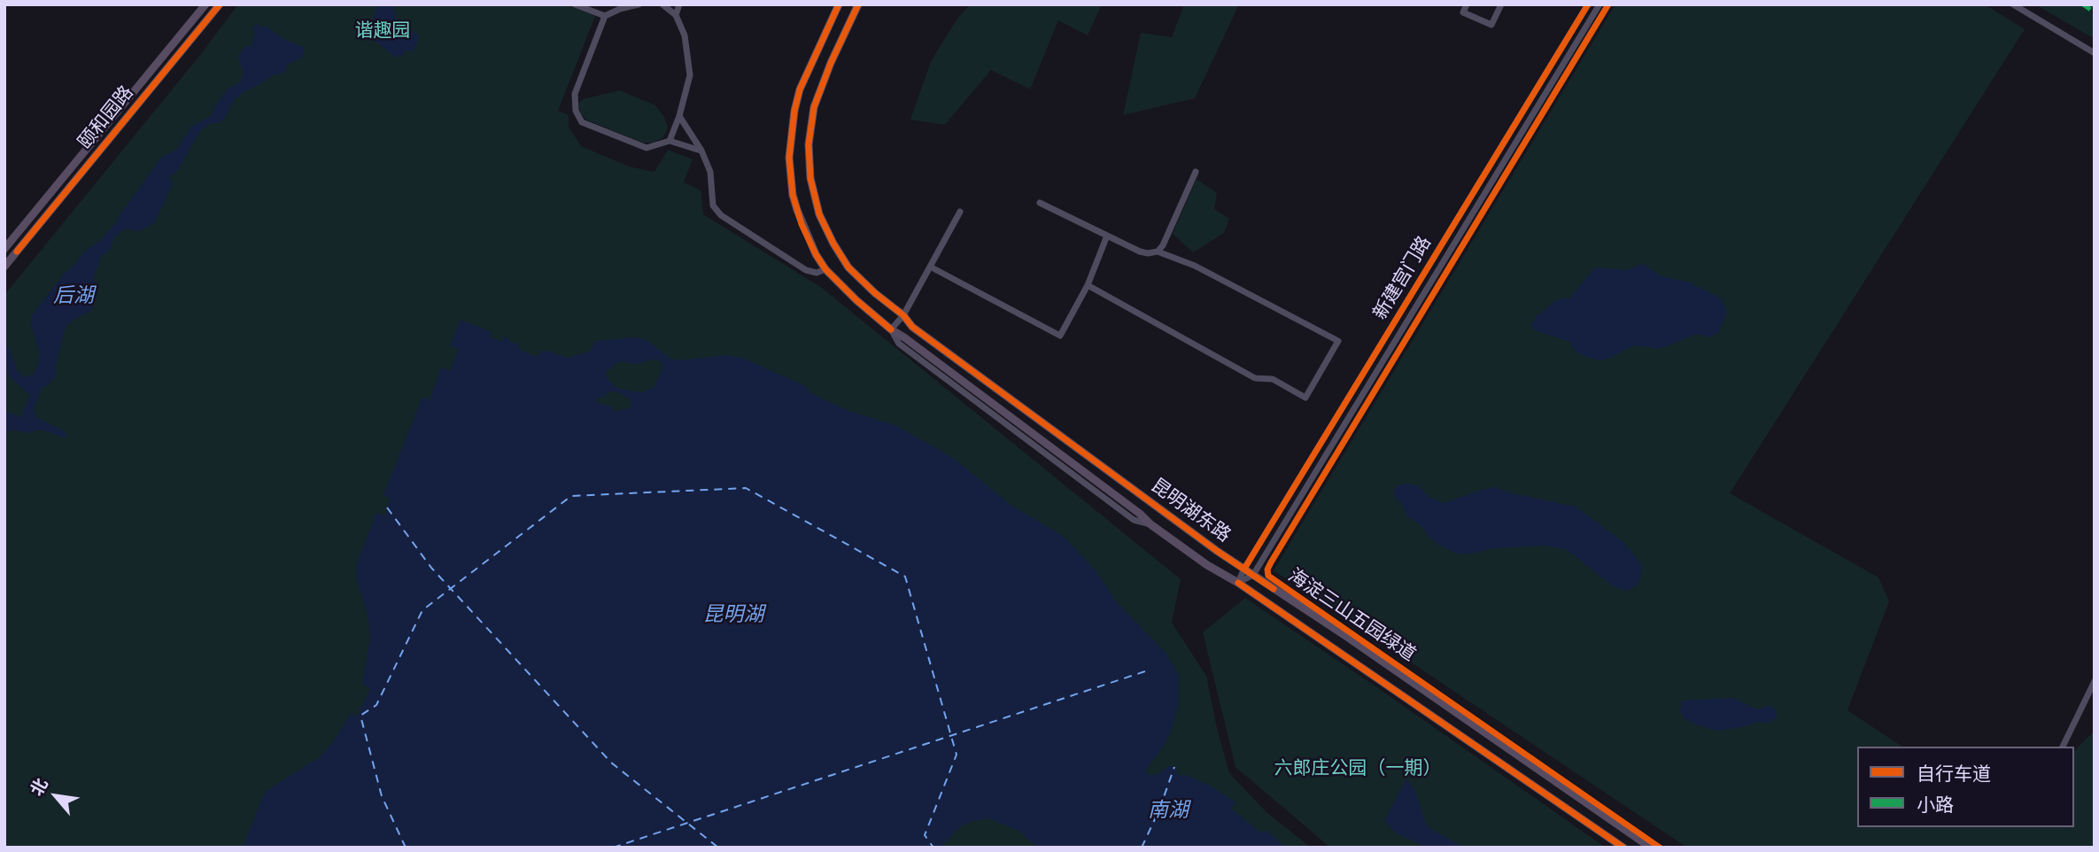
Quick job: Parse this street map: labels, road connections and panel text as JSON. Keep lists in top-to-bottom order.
{
  "streets": {
    "main road": ["颐和园路", "昆明湖东路"],
    "street": ["新建宫门路"],
    "cycle path": ["海淀三山五园绿道"]
  },
  "crossings": [
    ["新建宫门路", "昆明湖东路"]
  ],
  "water": ["后湖", "昆明湖", "南湖"],
  "parks": ["谐趣园", "六郎庄公园（一期）"],
  "legend": ["自行车道", "小路"],
  "north": "top left"
}
